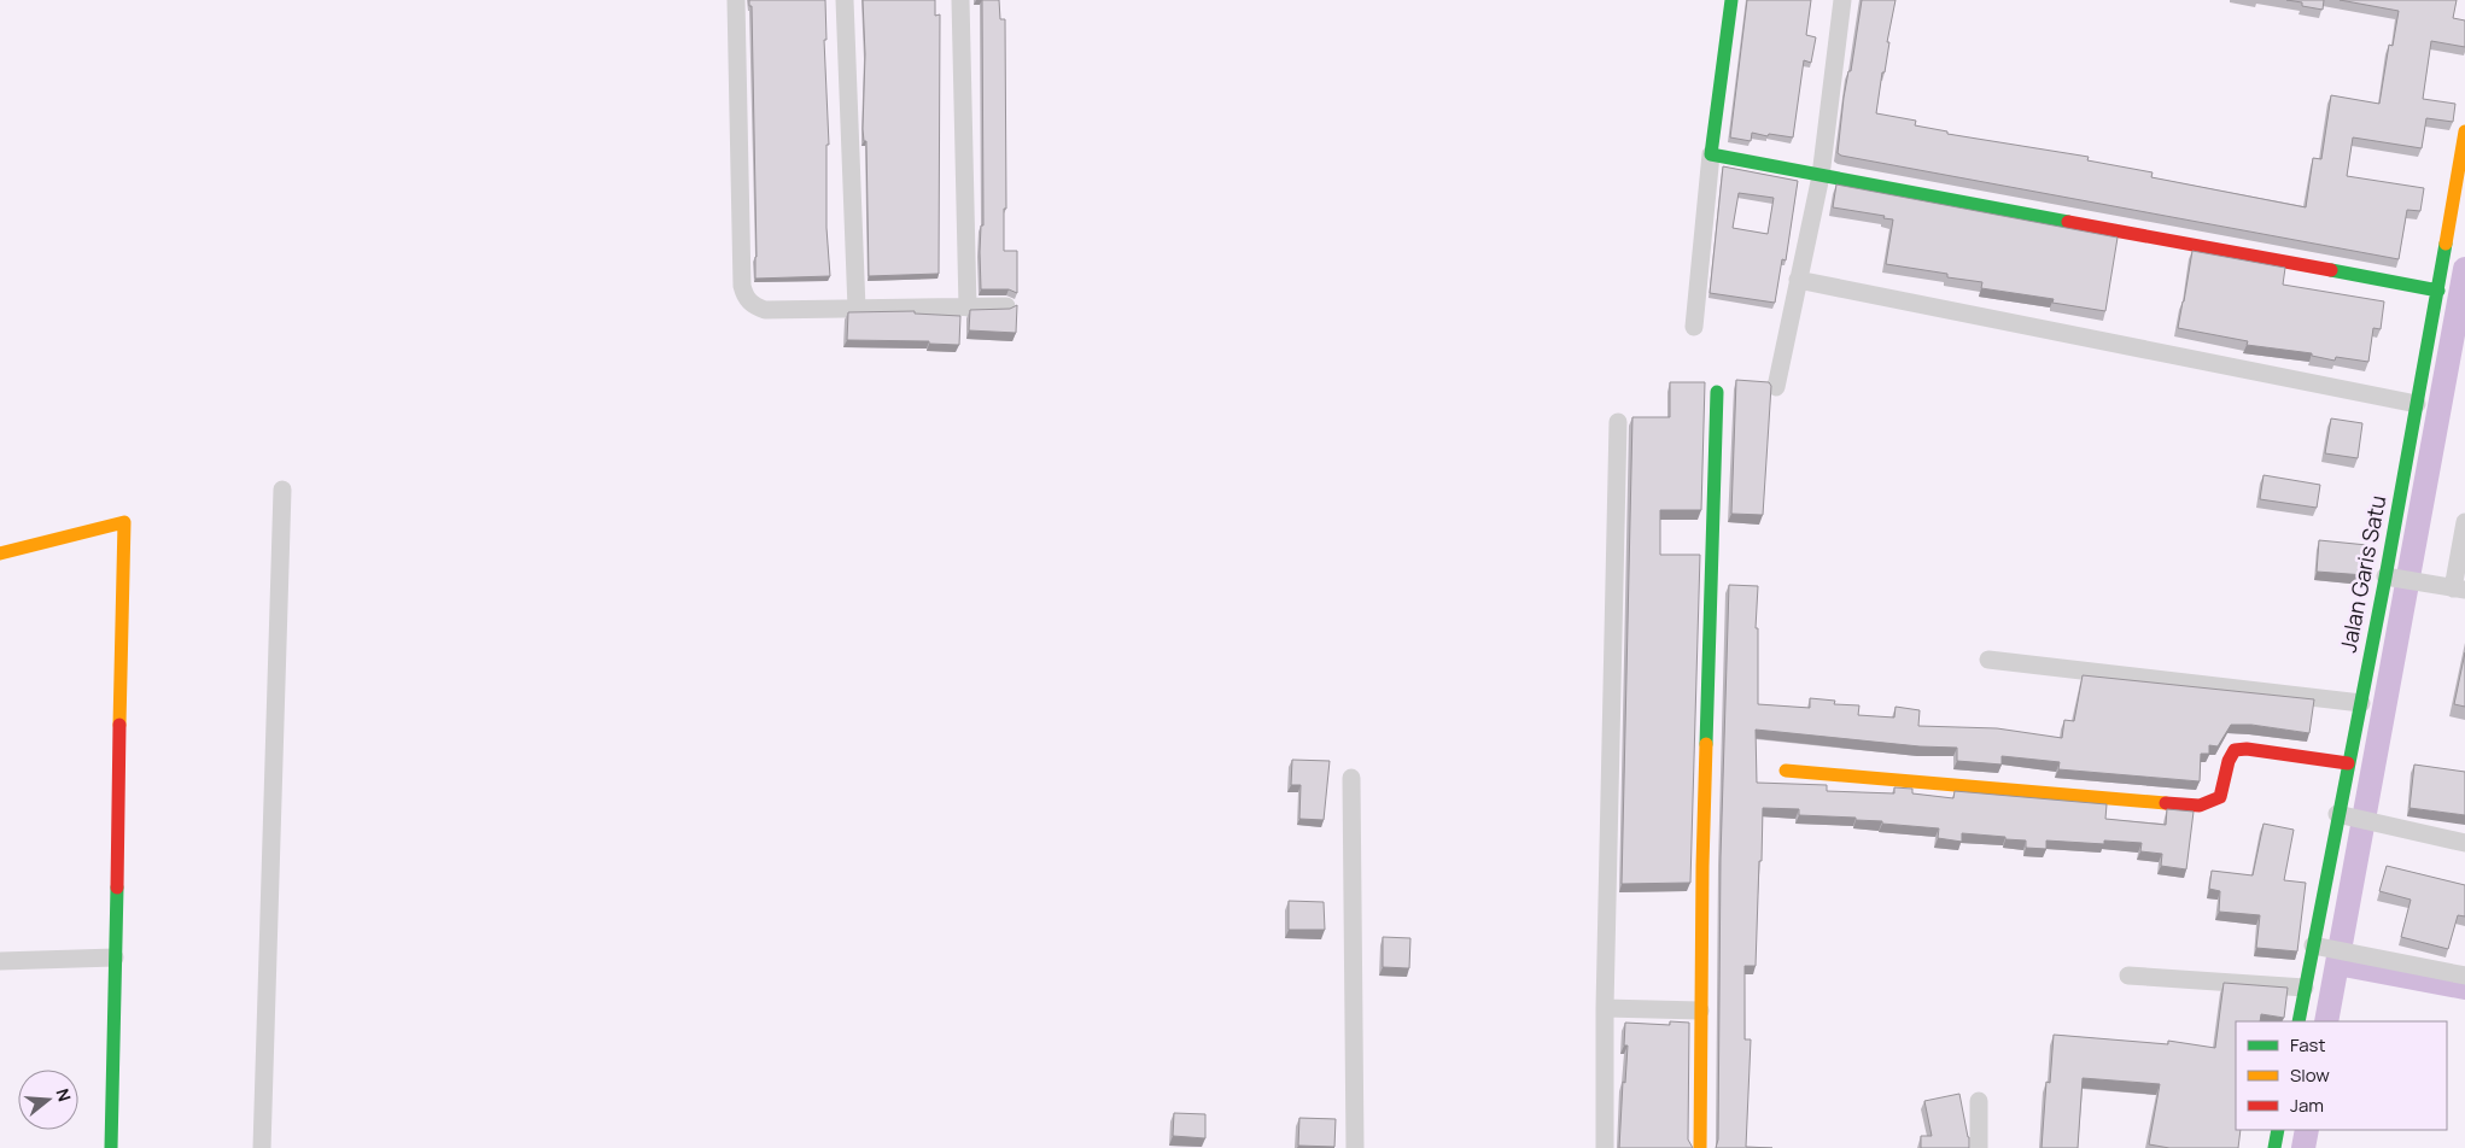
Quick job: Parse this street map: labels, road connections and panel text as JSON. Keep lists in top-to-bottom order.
{
  "streets": {
    "street": ["Jalan Garis Satu"]
  },
  "legend": ["Fast", "Slow", "Jam"],
  "north": "right"
}
